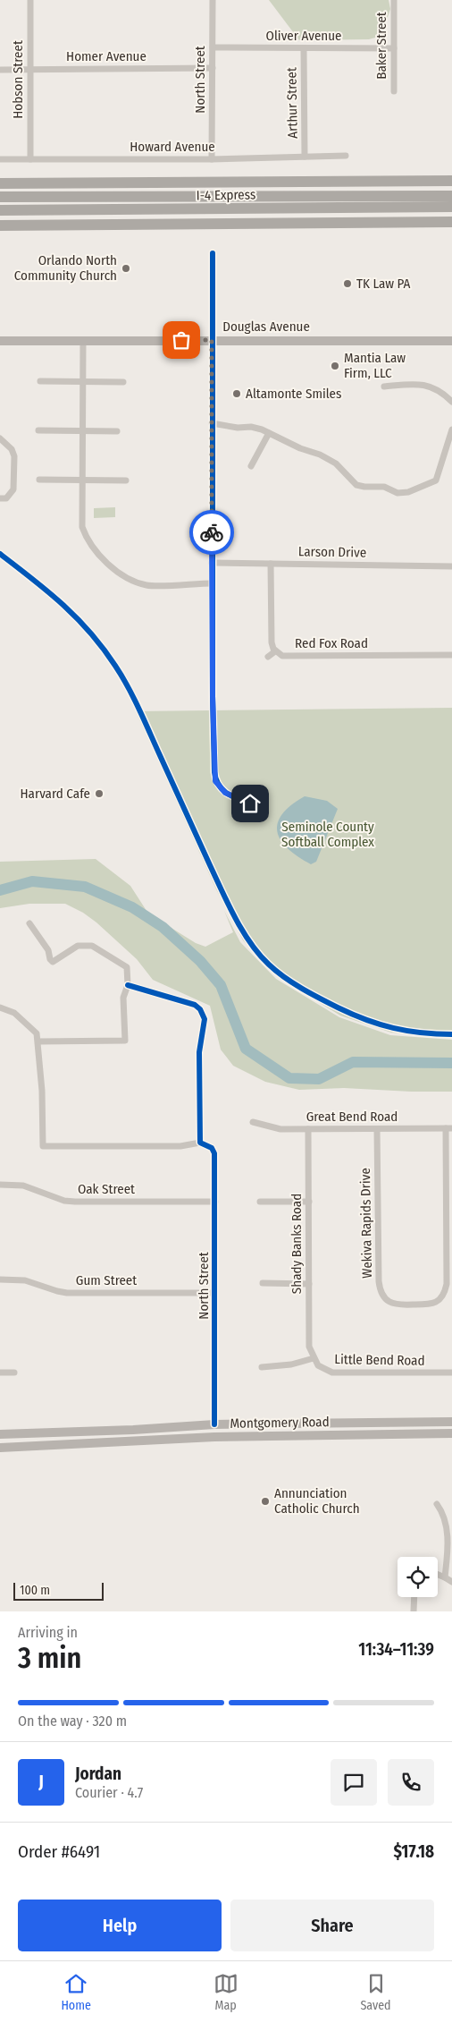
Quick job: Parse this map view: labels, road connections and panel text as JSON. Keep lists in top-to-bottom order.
{
  "streets": {
    "highway": ["I-4 Express"],
    "main road": ["Douglas Avenue", "Montgomery Road"],
    "street": [
      "Oliver Avenue",
      "Baker Street",
      "Homer Avenue",
      "Hobson Street",
      "North Street",
      "Arthur Street",
      "Howard Avenue",
      "Larson Drive",
      "Red Fox Road",
      "Great Bend Road",
      "Oak Street",
      "Wekiva Rapids Drive",
      "Shady Banks Road",
      "Gum Street",
      "Little Bend Road"
    ]
  },
  "crossings": [
    ["Oliver Avenue", "Baker Street"],
    ["Oliver Avenue", "North Street"],
    ["Oliver Avenue", "Arthur Street"],
    ["Homer Avenue", "Hobson Street"],
    ["Homer Avenue", "North Street"],
    ["Hobson Street", "Howard Avenue"],
    ["North Street", "Howard Avenue"],
    ["North Street", "Oak Street"],
    ["North Street", "Gum Street"],
    ["North Street", "Montgomery Road"],
    ["Arthur Street", "Howard Avenue"],
    ["Larson Drive", "Red Fox Road"],
    ["Great Bend Road", "Wekiva Rapids Drive"],
    ["Great Bend Road", "Shady Banks Road"],
    ["Shady Banks Road", "Little Bend Road"]
  ],
  "parks": ["Seminole County Softball Complex"],
  "places": [
    "Orlando North Community Church",
    "TK Law PA",
    "Mantia Law Firm, LLC",
    "Altamonte Smiles",
    "Harvard Cafe",
    "Annunciation Catholic Church"
  ],
  "scale_bar": "100 m",
  "page": {
    "scale": "100 m",
    "heading": ["3 min", "Arriving in", "11:34–11:39"],
    "panel": [
      "Jordan",
      "Courier · 4.7",
      "Order #6491",
      "$17.18"
    ],
    "bar": "On the way · 320 m",
    "round": "J",
    "buttons": ["Help", "Share"],
    "tabs": ["Home", "Map", "Saved"]
  }
}
